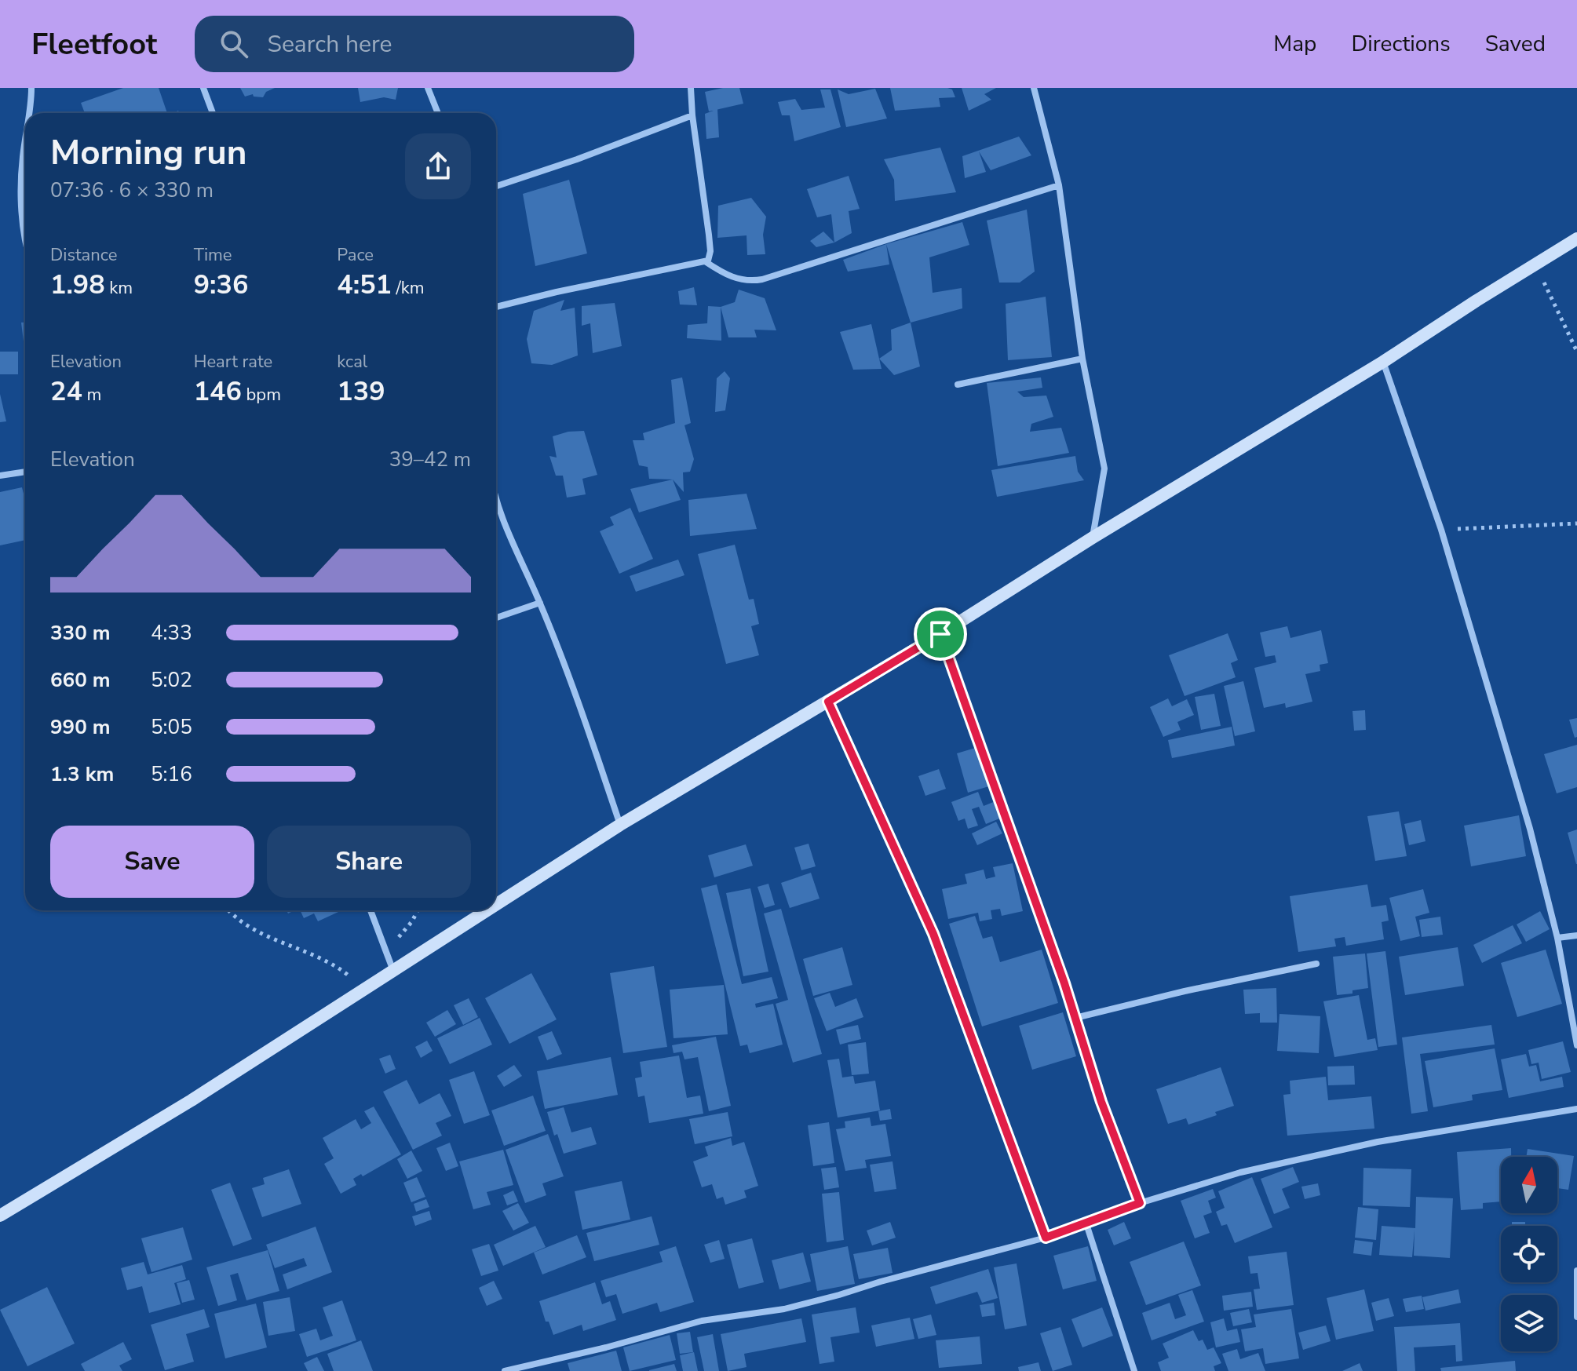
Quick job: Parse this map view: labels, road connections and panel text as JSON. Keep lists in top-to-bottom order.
{
  "north": "top",
  "page": {
    "header": "Fleetfoot",
    "search": "Search here",
    "nav": ["Map", "Directions", "Saved"],
    "heading": ["Morning run", "07:36 · 6 × 330 m"],
    "stats": [
      ["Distance", "1.98 km"],
      ["Time", "9:36"],
      ["Pace", "4:51 /km"],
      ["Elevation", "24 m"],
      ["Heart rate", "146 bpm"],
      ["kcal", "139"]
    ],
    "chart": ["Elevation", "39–42 m"],
    "list": [
      {
        "name": "330 m",
        "note": "4:33"
      },
      {
        "name": "660 m",
        "note": "5:02"
      },
      {
        "name": "990 m",
        "note": "5:05"
      },
      {
        "name": "1.3 km",
        "note": "5:16"
      }
    ],
    "buttons": ["Save", "Share"]
  }
}
